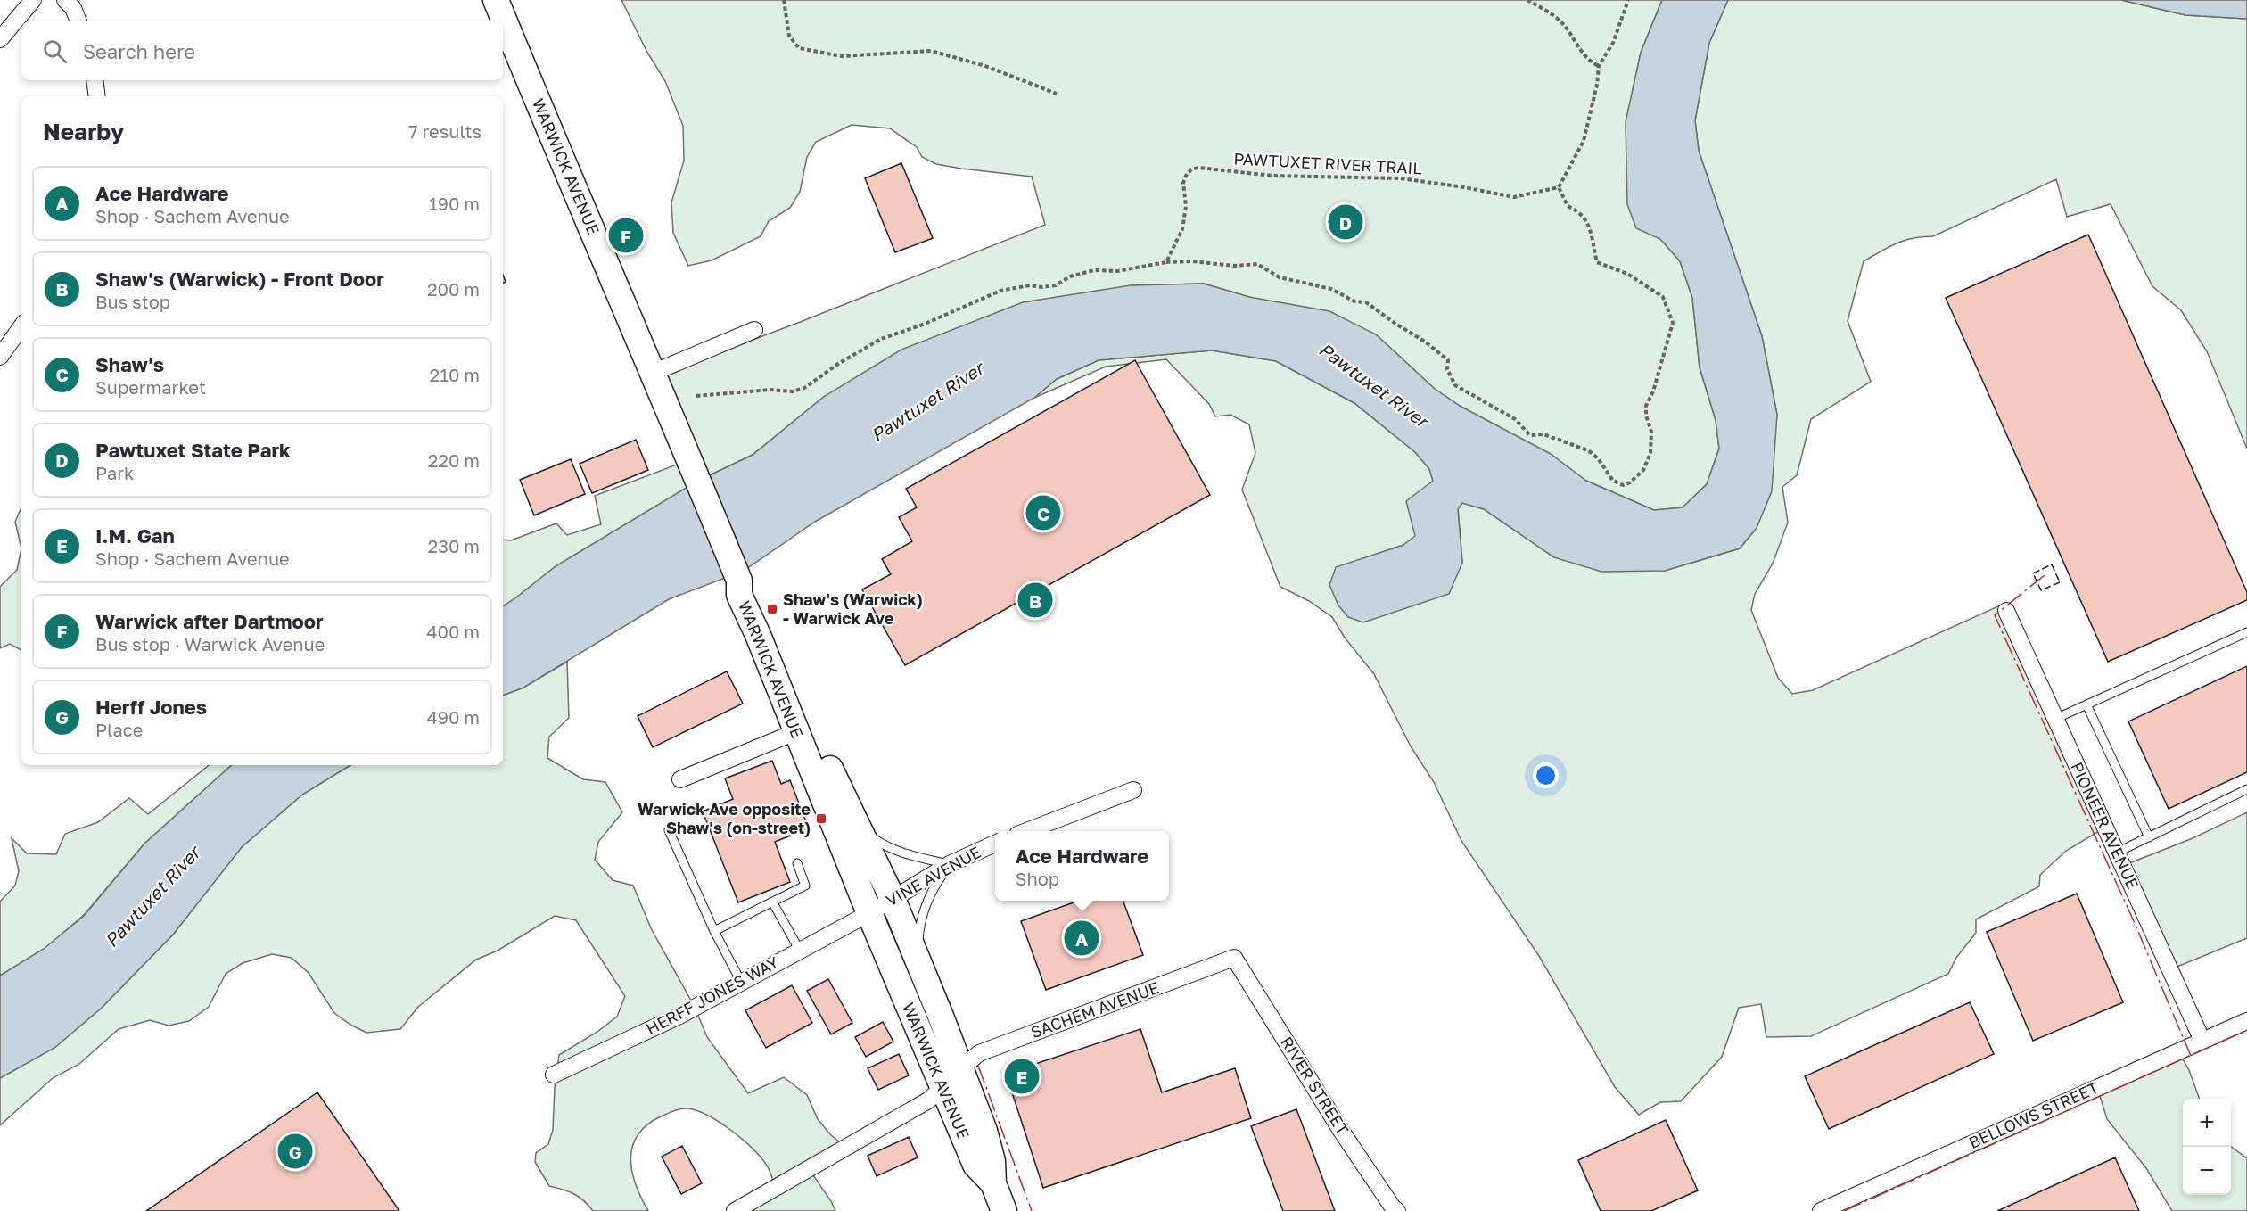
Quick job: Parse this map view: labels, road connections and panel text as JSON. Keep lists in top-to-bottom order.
{
  "streets": {
    "main road": ["WARWICK AVENUE"],
    "street": [
      "PIONEER AVENUE",
      "VINE AVENUE",
      "HERFF JONES WAY",
      "SACHEM AVENUE",
      "RIVER STREET",
      "BELLOWS STREET"
    ],
    "path": ["PAWTUXET RIVER TRAIL"]
  },
  "crossings": [
    ["WARWICK AVENUE", "VINE AVENUE"],
    ["WARWICK AVENUE", "HERFF JONES WAY"],
    ["WARWICK AVENUE", "SACHEM AVENUE"],
    ["PIONEER AVENUE", "BELLOWS STREET"],
    ["VINE AVENUE", "HERFF JONES WAY"],
    ["SACHEM AVENUE", "RIVER STREET"]
  ],
  "water": ["Pawtuxet River"],
  "places": {
    "transit": ["Shaw's (Warwick) - Warwick Ave", "Warwick Ave opposite Shaw's (on-street)"]
  },
  "page": {
    "search": "Search here",
    "heading": ["Nearby", "7 results"],
    "list": [
      {
        "mark": "A",
        "name": "Ace Hardware",
        "note": "Shop · Sachem Avenue",
        "value": "190 m"
      },
      {
        "mark": "B",
        "name": "Shaw's (Warwick) - Front Door",
        "note": "Bus stop",
        "value": "200 m"
      },
      {
        "mark": "C",
        "name": "Shaw's",
        "note": "Supermarket",
        "value": "210 m"
      },
      {
        "mark": "D",
        "name": "Pawtuxet State Park",
        "note": "Park",
        "value": "220 m"
      },
      {
        "mark": "E",
        "name": "I.M. Gan",
        "note": "Shop · Sachem Avenue",
        "value": "230 m"
      },
      {
        "mark": "F",
        "name": "Warwick after Dartmoor",
        "note": "Bus stop · Warwick Avenue",
        "value": "400 m"
      },
      {
        "mark": "G",
        "name": "Herff Jones",
        "note": "Place",
        "value": "490 m"
      }
    ],
    "pins": [
      "D",
      "F",
      "C",
      "B",
      "A",
      "E",
      "G"
    ],
    "popup": ["Ace Hardware", "Shop"],
    "map_buttons": ["+", "−"]
  }
}
